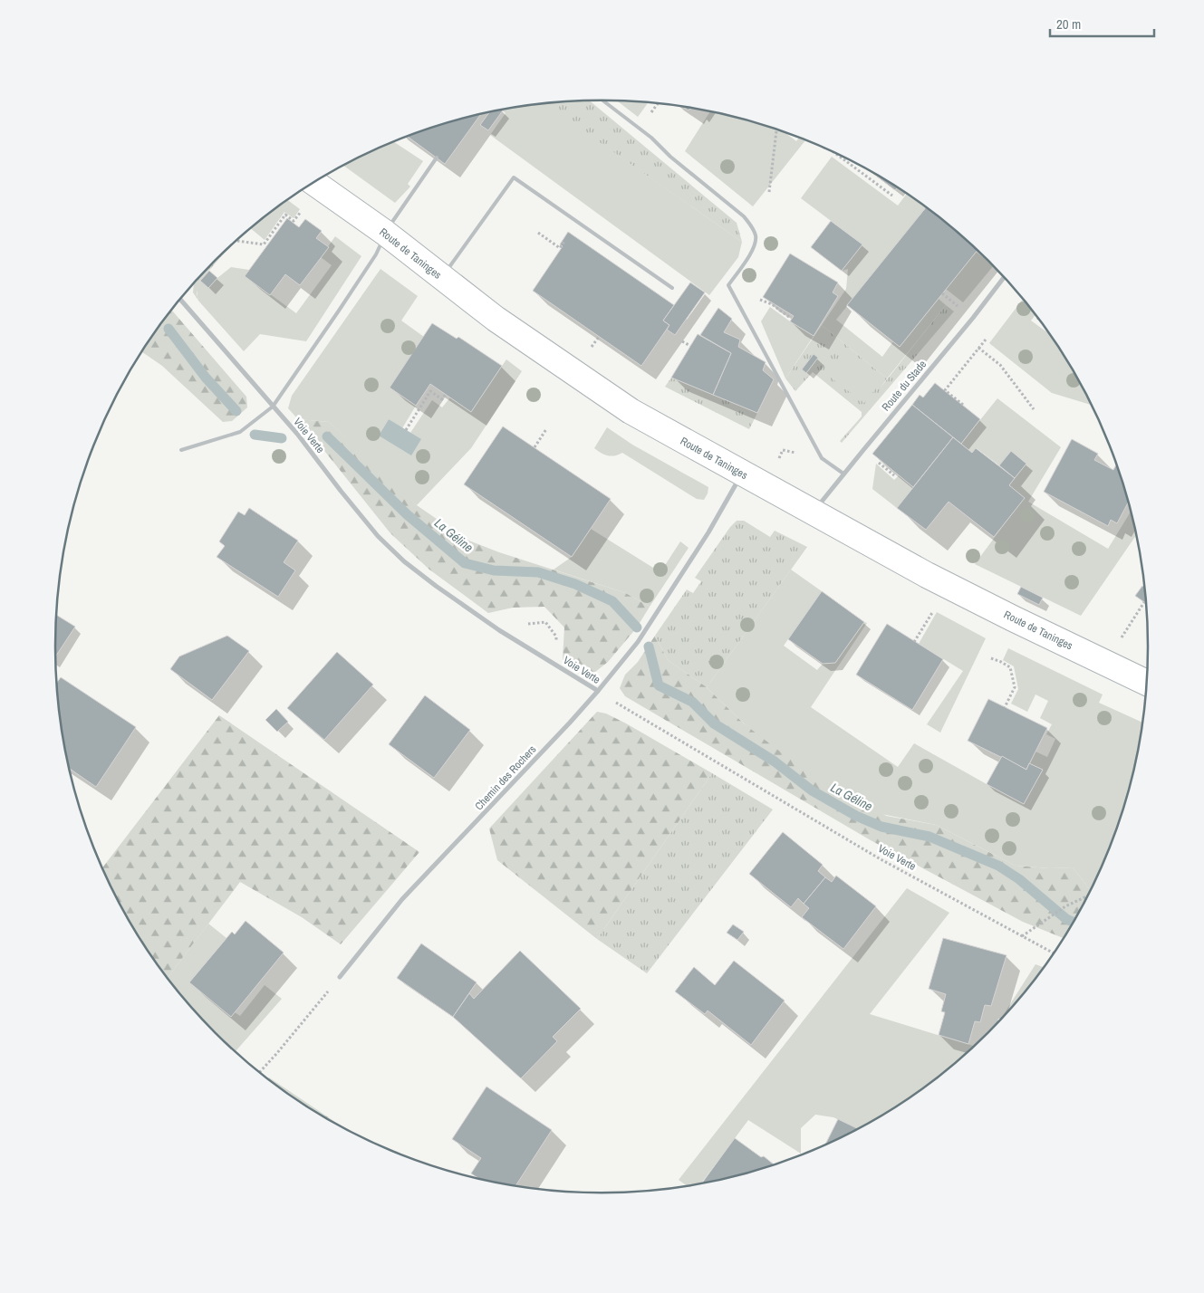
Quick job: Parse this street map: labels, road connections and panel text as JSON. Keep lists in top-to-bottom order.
{
  "streets": {
    "main road": ["Route de Taninges"],
    "street": ["Route du Stade", "Voie Verte", "Chemin des Rochers"]
  },
  "crossings": [
    ["Route de Taninges", "Route du Stade"],
    ["Route de Taninges", "Chemin des Rochers"],
    ["Voie Verte", "Chemin des Rochers"]
  ],
  "water": ["La Géline"],
  "scale_bar": "20 m"
}
